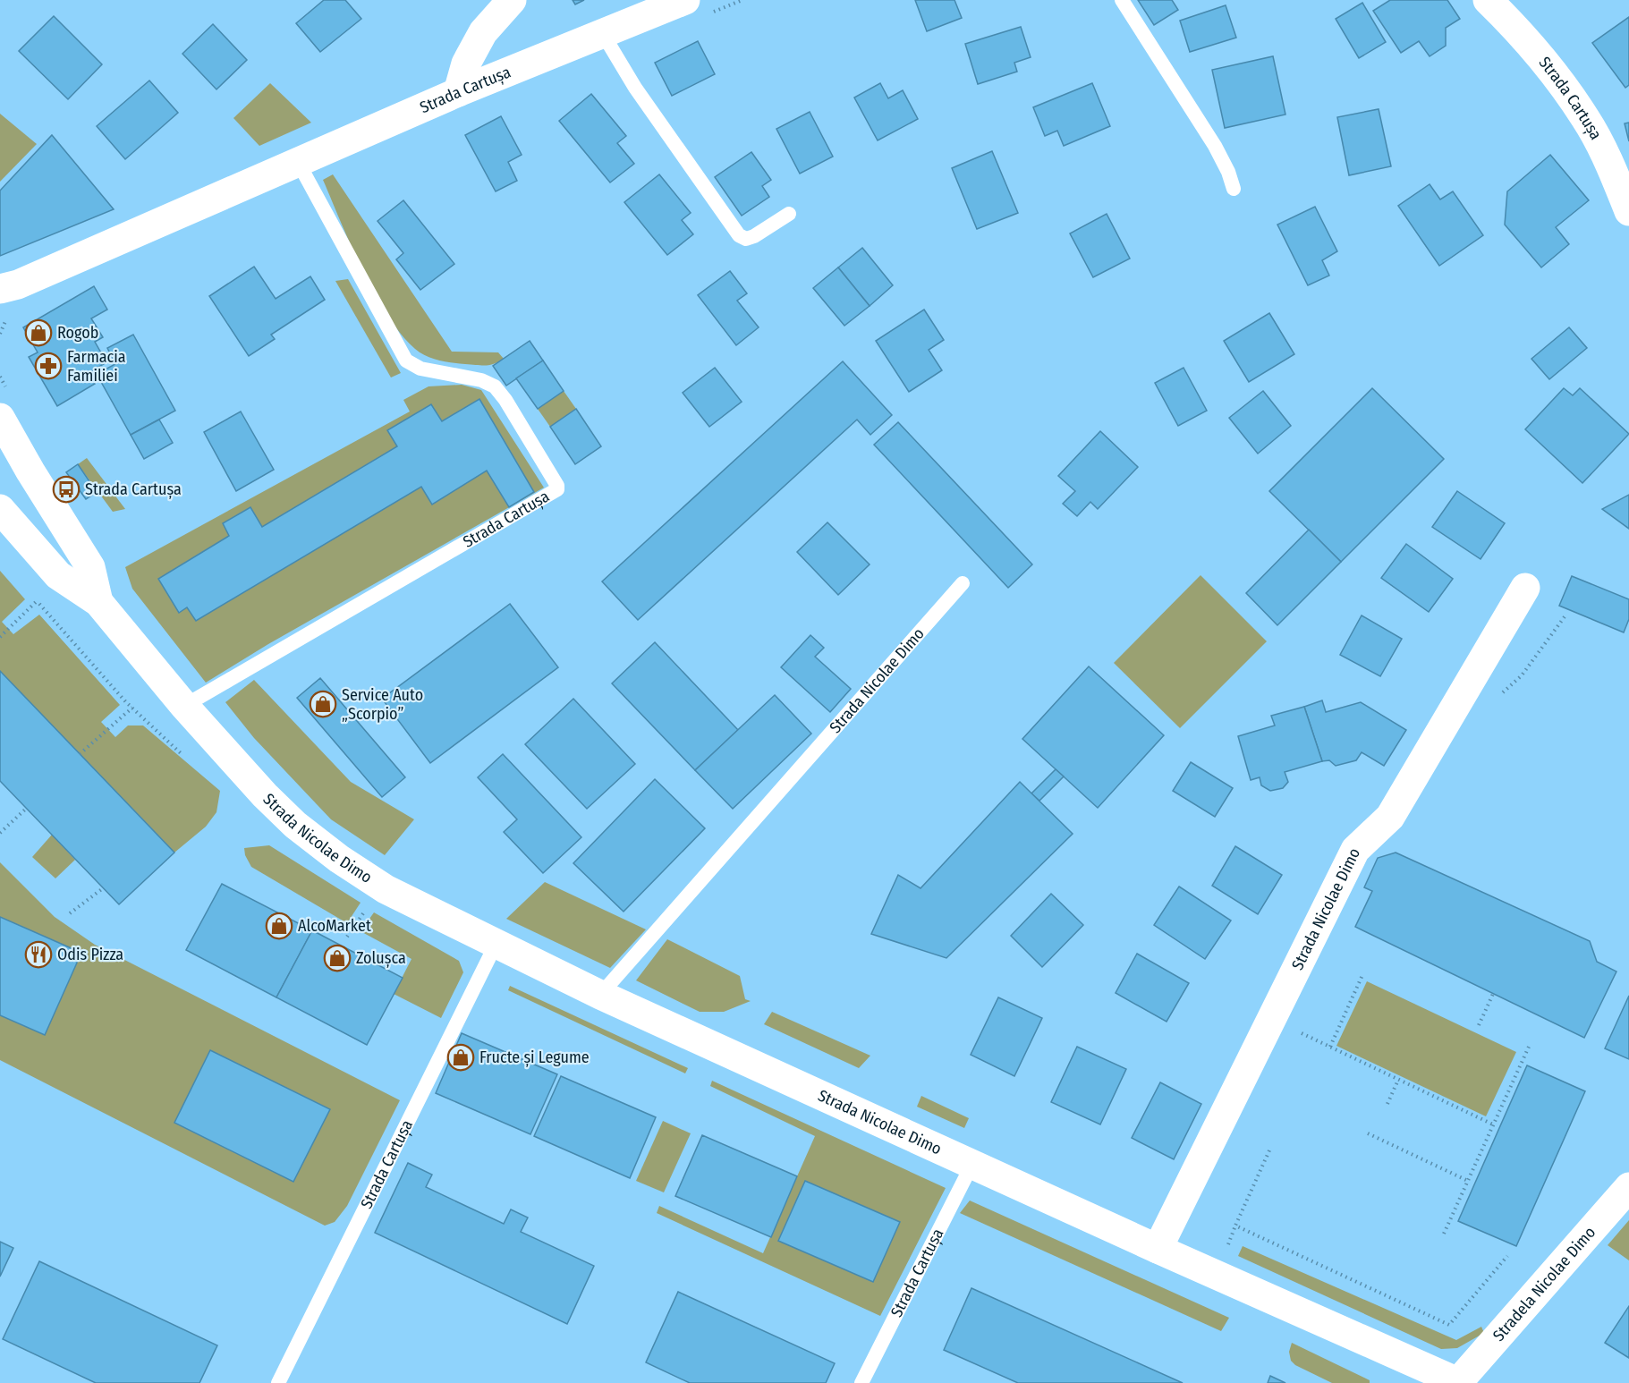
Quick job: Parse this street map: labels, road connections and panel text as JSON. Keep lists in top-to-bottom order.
{
  "streets": {
    "street": ["Strada Cartușa", "Strada Nicolae Dimo", "Stradela Nicolae Dimo"]
  },
  "crossings": [
    ["Strada Cartușa", "Strada Nicolae Dimo"],
    ["Strada Nicolae Dimo", "Stradela Nicolae Dimo"]
  ],
  "places": {
    "shop": [
      "Rogob",
      "Service Auto „Scorpio”",
      "AlcoMarket",
      "Zolușca",
      "Fructe și Legume"
    ],
    "pharmacy": ["Farmacia Familiei"],
    "bus stop": ["Strada Cartușa"],
    "restaurant": ["Odis Pizza"]
  }
}
